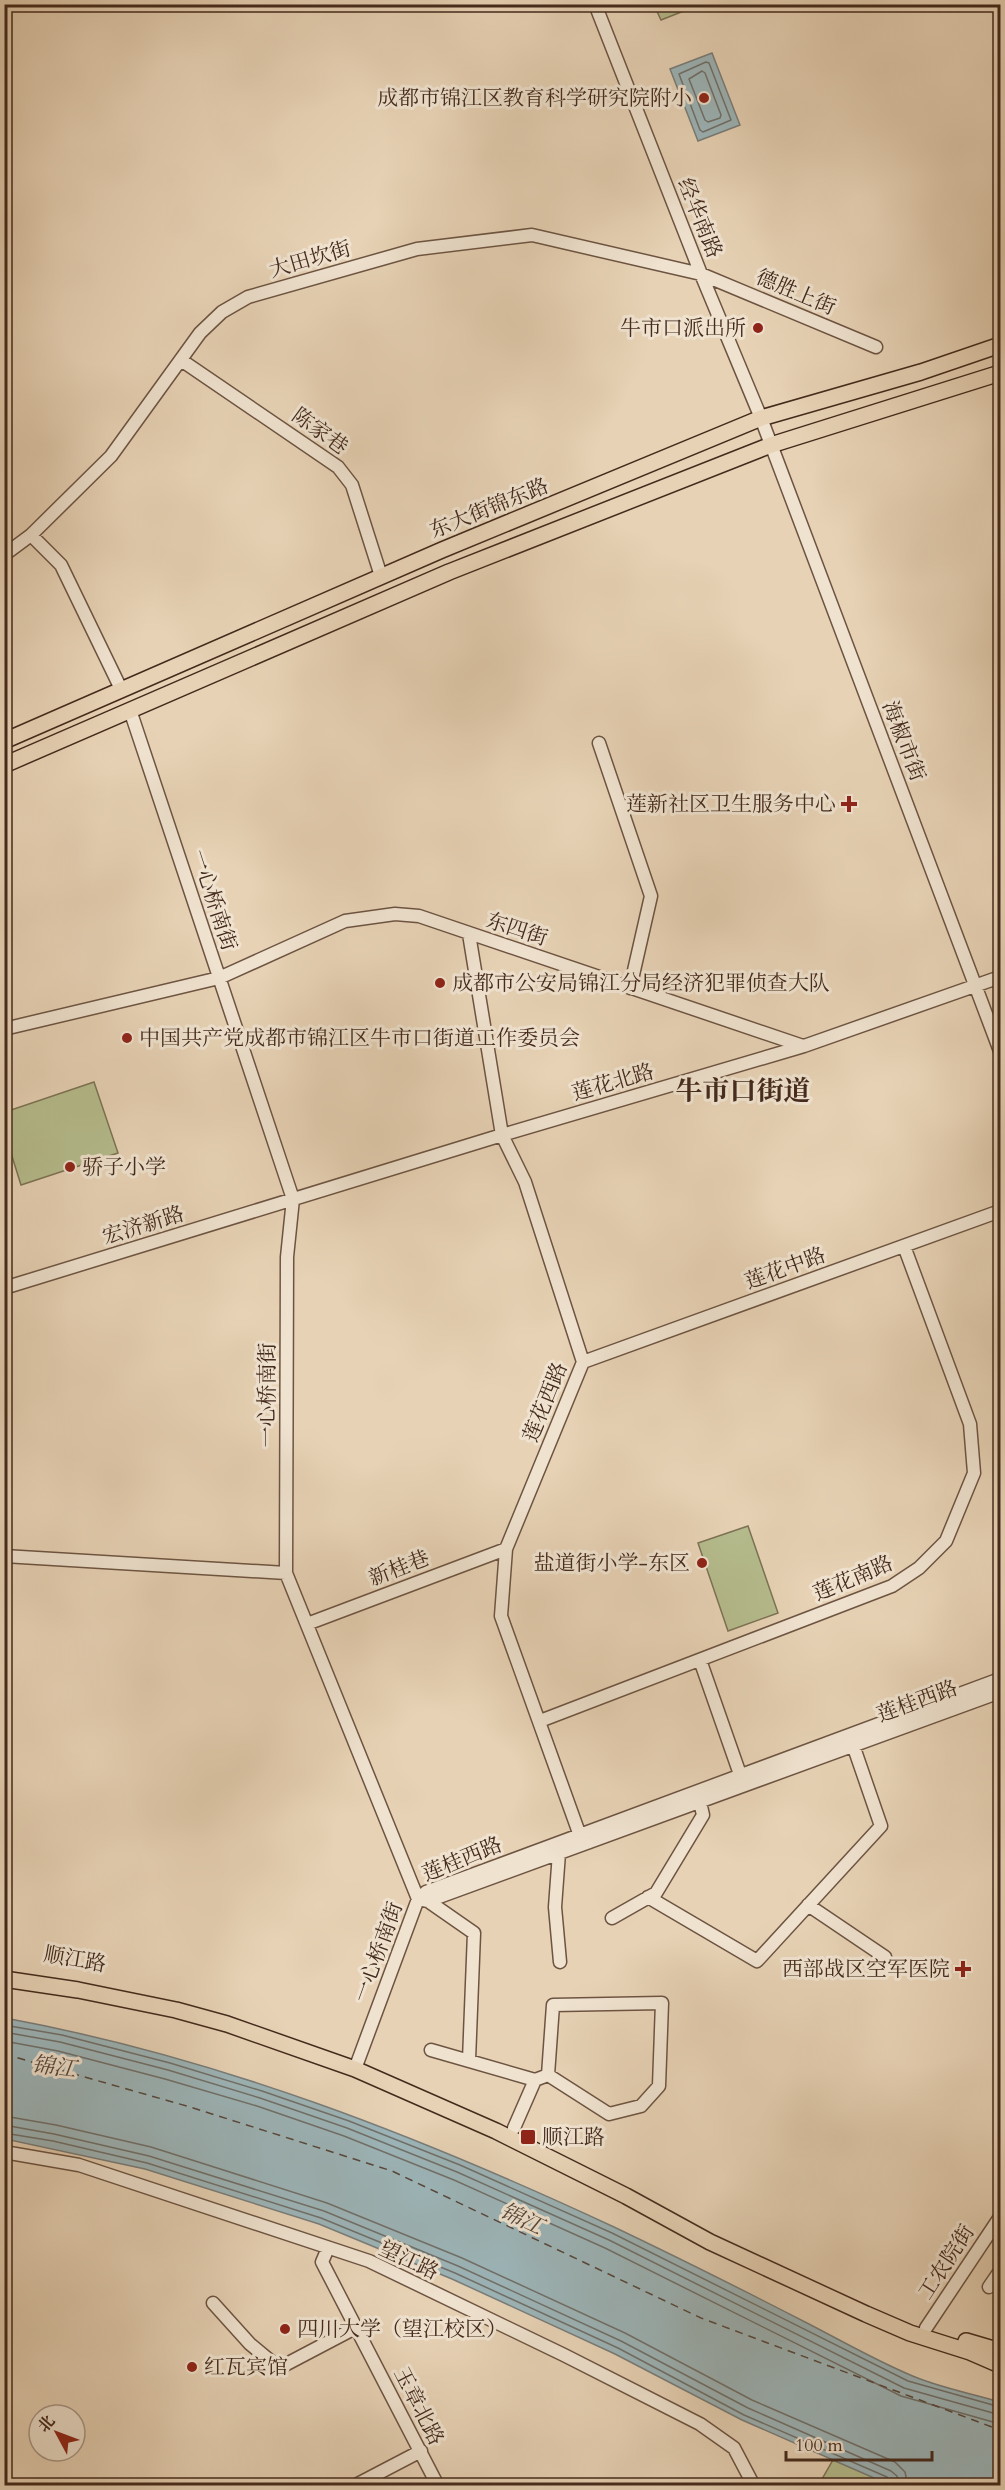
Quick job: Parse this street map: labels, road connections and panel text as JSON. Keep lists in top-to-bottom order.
{
  "streets": {
    "main road": ["东大街锦东路", "顺江路"],
    "street": [
      "经华南路",
      "大田坎街",
      "德胜上街",
      "陈家巷",
      "海椒市街",
      "一心桥南街",
      "东四街",
      "莲花北路",
      "宏济新路",
      "莲花中路",
      "莲花西路",
      "新桂巷",
      "莲花南路",
      "莲桂西路",
      "望江路",
      "工农院街",
      "玉章北路"
    ]
  },
  "crossings": [
    ["经华南路", "大田坎街"],
    ["经华南路", "德胜上街"],
    ["经华南路", "东大街锦东路"],
    ["经华南路", "海椒市街"],
    ["大田坎街", "德胜上街"],
    ["大田坎街", "陈家巷"],
    ["陈家巷", "东大街锦东路"],
    ["海椒市街", "莲花北路"],
    ["一心桥南街", "东四街"],
    ["一心桥南街", "莲花北路"],
    ["一心桥南街", "宏济新路"],
    ["一心桥南街", "新桂巷"],
    ["一心桥南街", "莲桂西路"],
    ["一心桥南街", "顺江路"],
    ["东四街", "莲花北路"],
    ["东四街", "莲花西路"],
    ["莲花北路", "宏济新路"],
    ["莲花北路", "莲花西路"],
    ["莲花中路", "莲花西路"],
    ["莲花中路", "莲花南路"],
    ["莲花西路", "新桂巷"],
    ["莲花西路", "莲花南路"],
    ["莲花西路", "莲桂西路"],
    ["顺江路", "工农院街"],
    ["望江路", "玉章北路"]
  ],
  "districts": ["牛市口街道"],
  "water": ["锦江"],
  "places": {
    "other": [
      "成都市锦江区教育科学研究院附小",
      "牛市口派出所",
      "成都市公安局锦江分局经济犯罪侦查大队",
      "中国共产党成都市锦江区牛市口街道工作委员会",
      "骄子小学",
      "盐道街小学-东区",
      "四川大学（望江校区）",
      "红瓦宾馆"
    ],
    "health": ["莲新社区卫生服务中心", "西部战区空军医院"],
    "transit": ["顺江路"]
  },
  "scale_bar": "100 m",
  "north": "top left"
}
